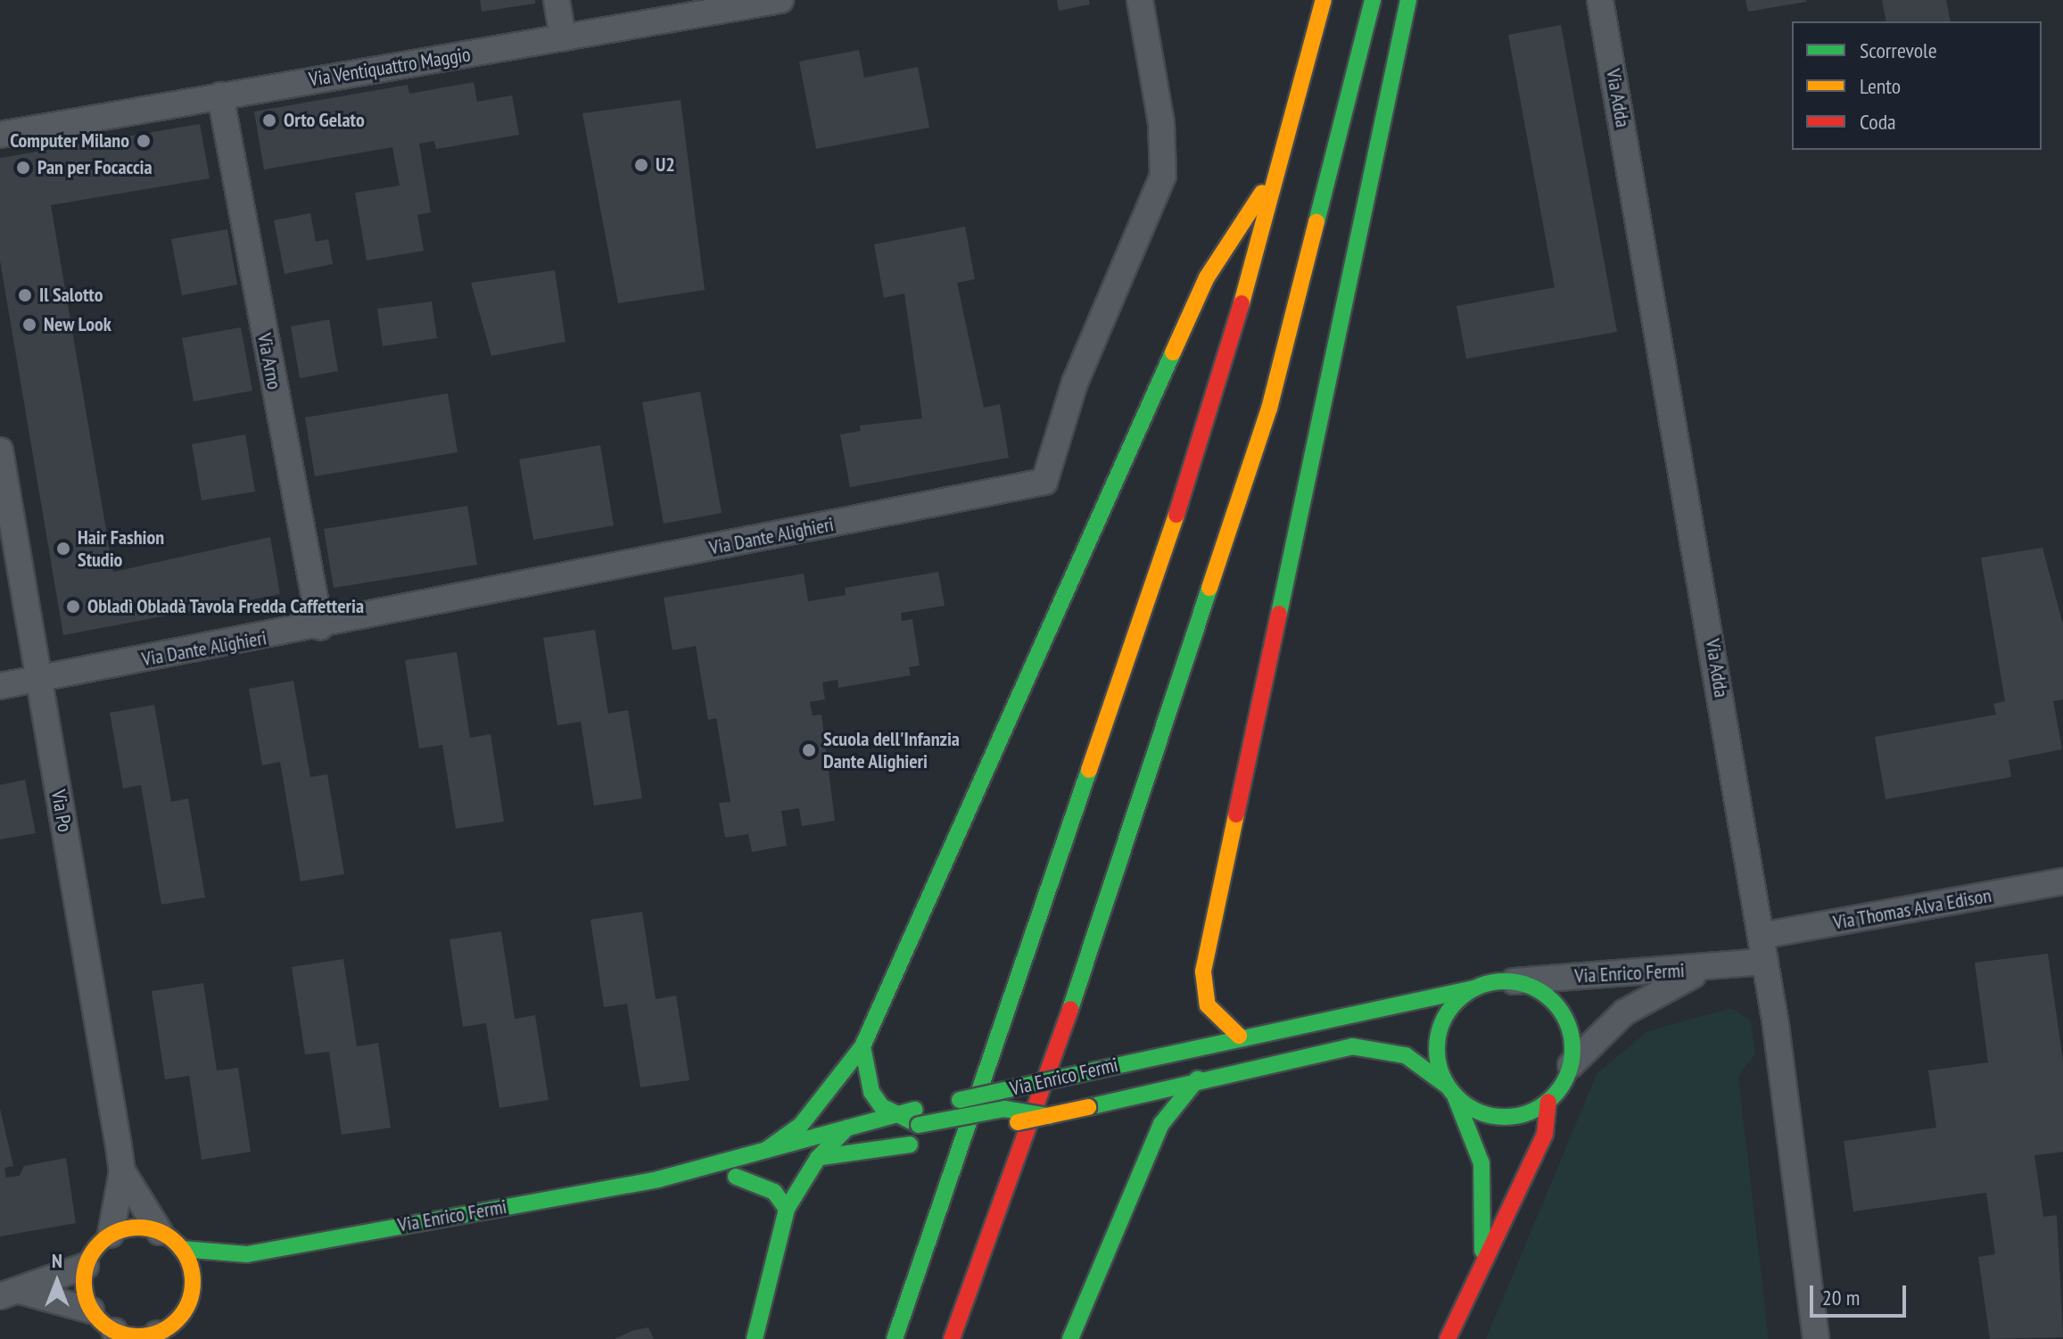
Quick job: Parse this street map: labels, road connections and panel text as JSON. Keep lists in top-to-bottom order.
{
  "streets": {
    "main road": ["Via Enrico Fermi"],
    "street": [
      "Via Ventiquattro Maggio",
      "Via Adda",
      "Via Arno",
      "Via Dante Alighieri",
      "Via Po",
      "Via Thomas Alva Edison"
    ]
  },
  "crossings": [
    ["Via Ventiquattro Maggio", "Via Arno"],
    ["Via Adda", "Via Thomas Alva Edison"],
    ["Via Adda", "Via Enrico Fermi"],
    ["Via Arno", "Via Dante Alighieri"],
    ["Via Dante Alighieri", "Via Po"],
    ["Via Po", "Via Enrico Fermi"]
  ],
  "places": [
    "Orto Gelato",
    "Computer Milano",
    "U2",
    "Pan per Focaccia",
    "Il Salotto",
    "New Look",
    "Hair Fashion Studio",
    "Obladì Obladà Tavola Fredda Caffetteria",
    "Scuola dell'Infanzia Dante Alighieri"
  ],
  "legend": ["Scorrevole", "Lento", "Coda"],
  "scale_bar": "20 m",
  "north": "top"
}
